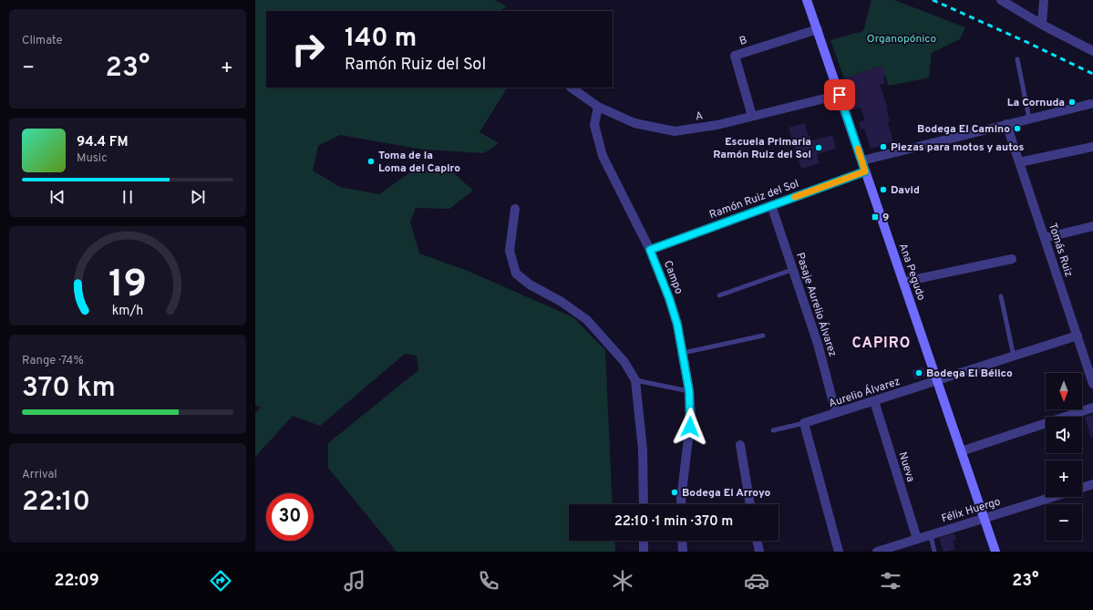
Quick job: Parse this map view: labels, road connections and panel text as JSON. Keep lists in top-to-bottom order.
{
  "streets": {
    "street": [
      "B",
      "A",
      "Ramón Ruiz del Sol",
      "Tomás Ruiz",
      "Ana Pegudo",
      "Campo",
      "Pasaje Aurelio Álvarez",
      "Aurelio Álvarez",
      "Nueva",
      "Félix Huergo"
    ]
  },
  "crossings": [
    ["B", "A"],
    ["B", "Ana Pegudo"],
    ["A", "Ana Pegudo"],
    ["A", "Campo"],
    ["Ramón Ruiz del Sol", "Ana Pegudo"],
    ["Ramón Ruiz del Sol", "Campo"],
    ["Ramón Ruiz del Sol", "Pasaje Aurelio Álvarez"],
    ["Tomás Ruiz", "Aurelio Álvarez"],
    ["Ana Pegudo", "Aurelio Álvarez"],
    ["Ana Pegudo", "Félix Huergo"],
    ["Pasaje Aurelio Álvarez", "Aurelio Álvarez"],
    ["Aurelio Álvarez", "Nueva"],
    ["Nueva", "Félix Huergo"]
  ],
  "districts": ["CAPIRO"],
  "parks": ["Organopónico"],
  "places": {
    "other": [
      "La Cornuda",
      "Bodega El Camino",
      "Piezas para motos y autos",
      "Escuela Primaria Ramón Ruiz del Sol",
      "Toma de la Loma del Capiro",
      "David",
      "Bodega El Bélico",
      "Bodega El Arroyo"
    ],
    "transit": ["9"]
  },
  "north": "bottom",
  "page": {
    "tile": [
      "Climate",
      ["Range · 74%", "370 km"],
      ["Arrival", "22:10"]
    ],
    "turn": ["140 m", "Ramón Ruiz del Sol"],
    "heat": ["−", "23°", "+"],
    "song": ["94.4 FM", "Music"],
    "map_buttons": ["+", "−"],
    "limit": "30",
    "trip": "22:10 · 1 min · 370 m",
    "tabs": ["22:09", "23°"],
    "gauge": ["19", "km/h"]
  }
}
